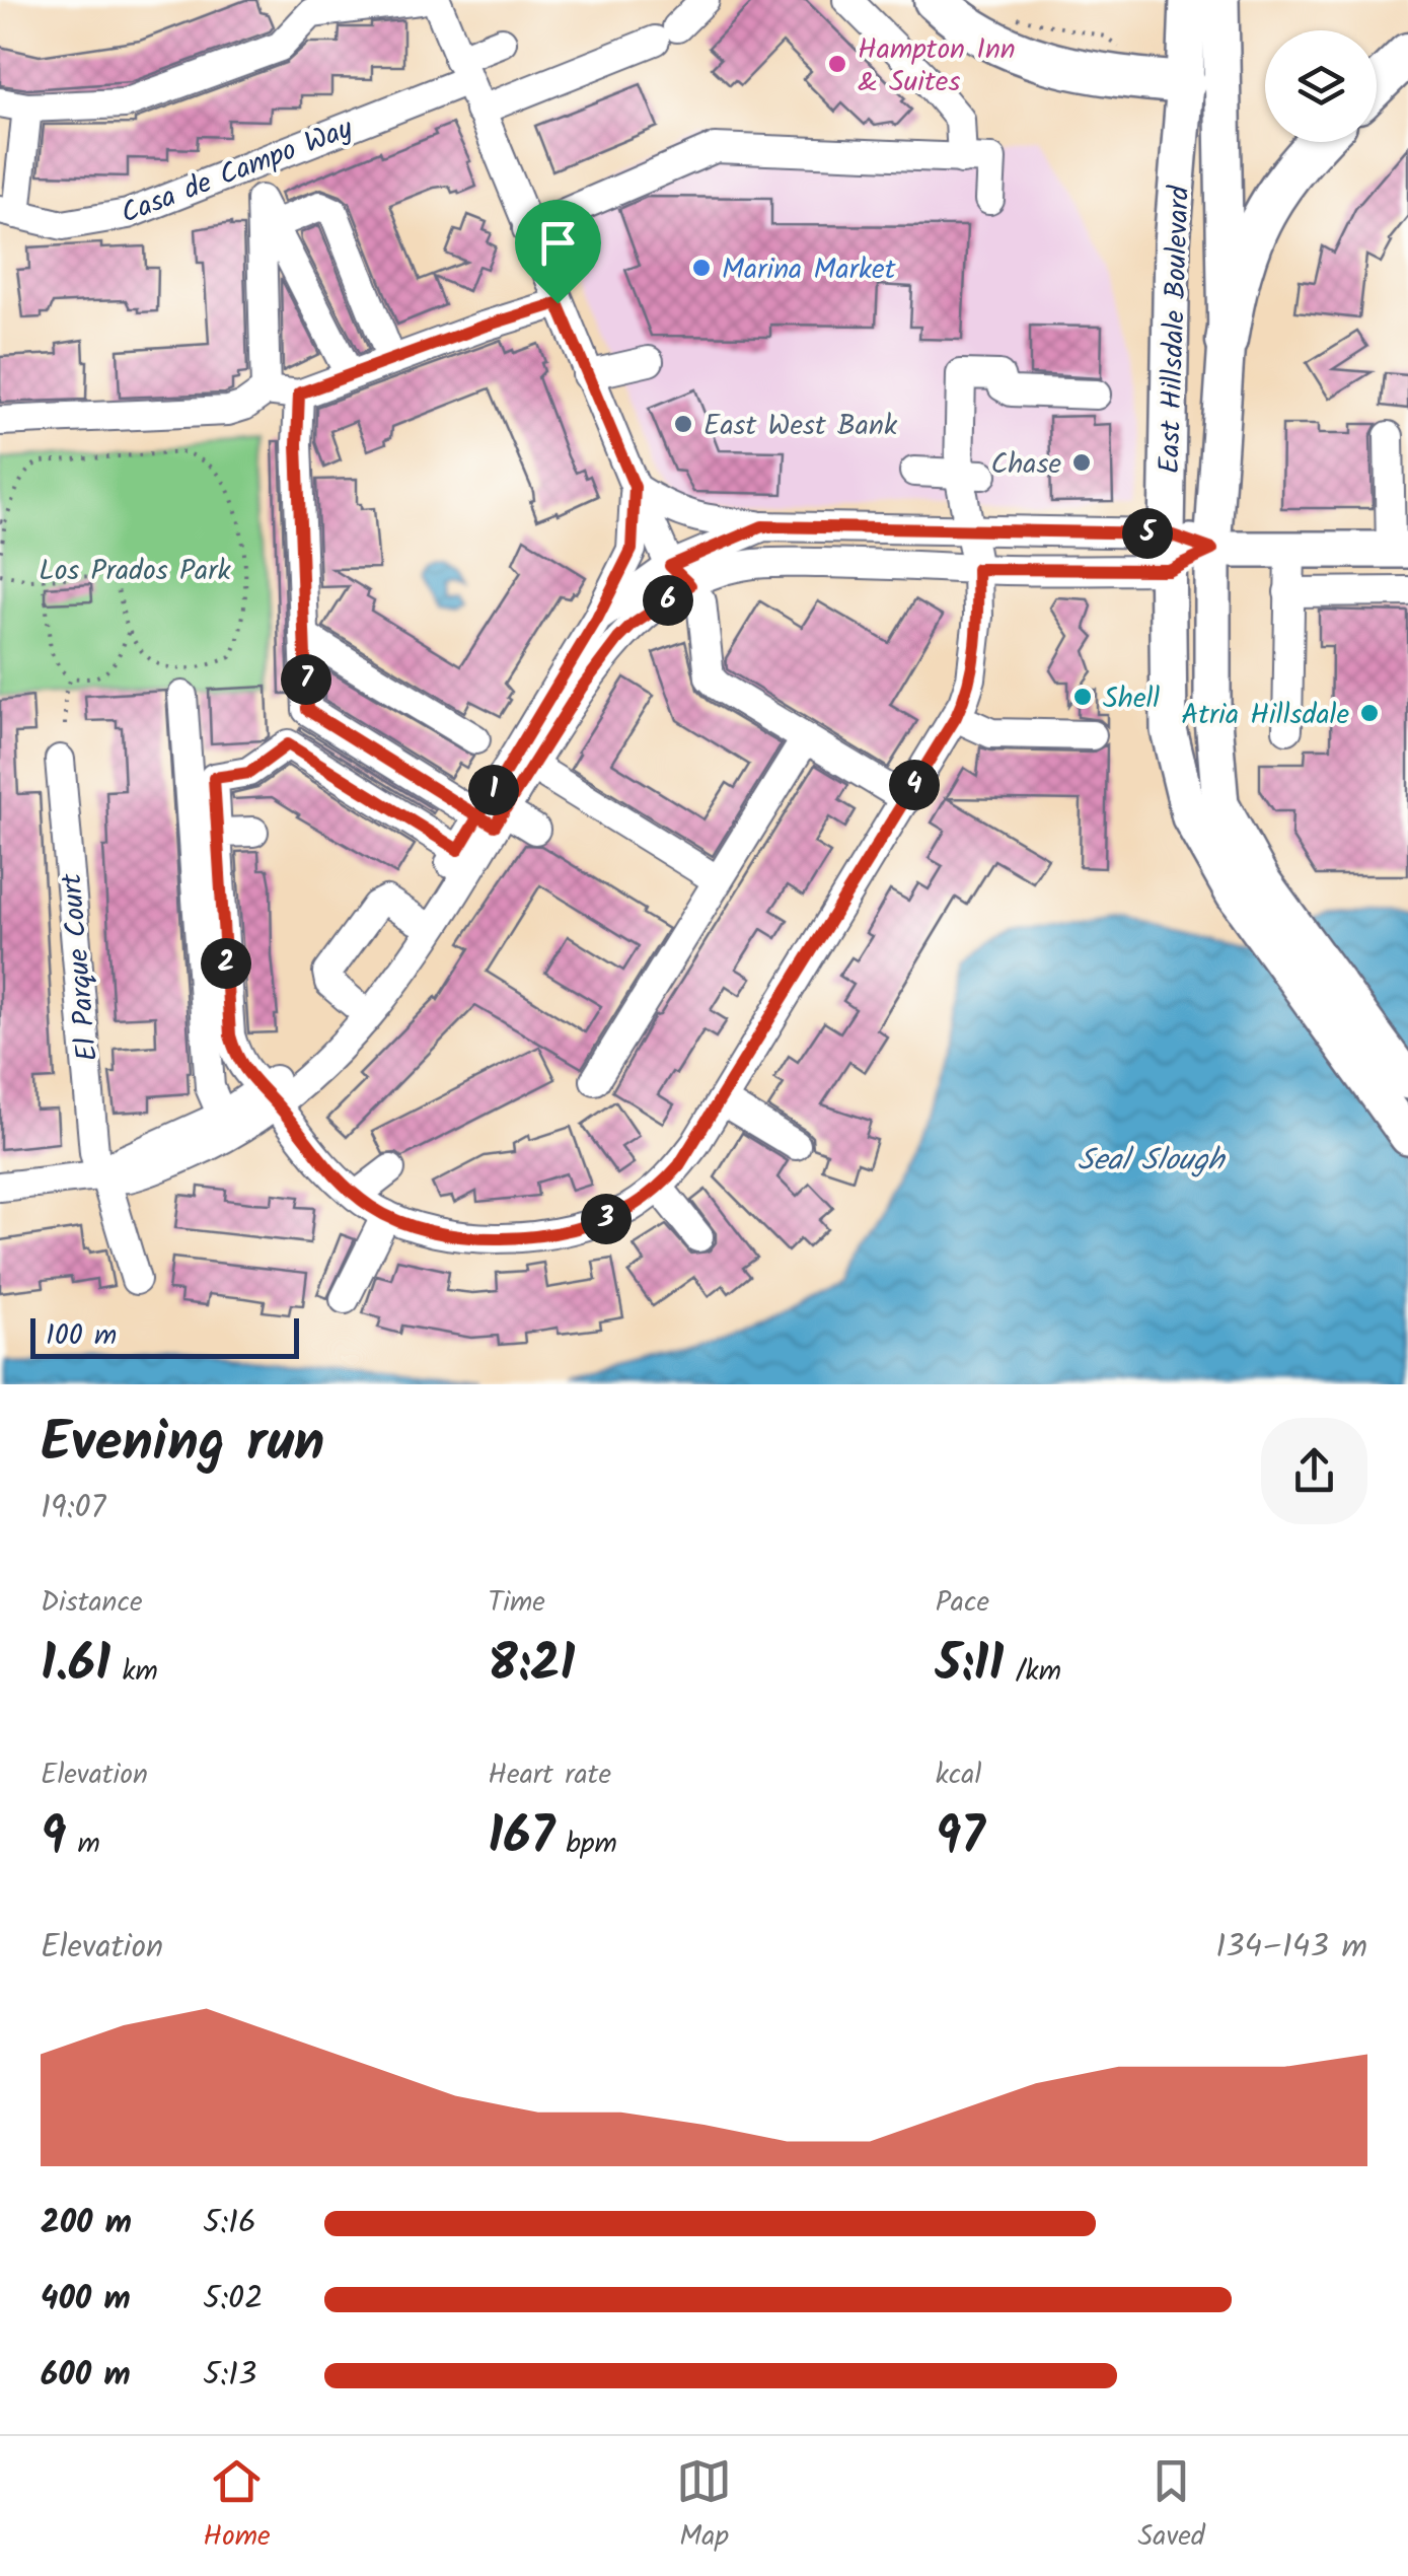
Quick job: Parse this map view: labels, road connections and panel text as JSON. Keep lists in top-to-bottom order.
{
  "streets": {
    "main road": ["East Hillsdale Boulevard"],
    "street": ["Casa de Campo Way", "El Parque Court"]
  },
  "water": ["Seal Slough"],
  "parks": ["Los Prados Park"],
  "places": [
    "Hampton Inn & Suites",
    "Marina Market",
    "East West Bank",
    "Chase",
    "Shell",
    "Atria Hillsdale"
  ],
  "scale_bar": "100 m",
  "page": {
    "pins": [
      "5",
      "6",
      "7",
      "4",
      "1",
      "2",
      "3"
    ],
    "scale": "100 m",
    "heading": ["Evening run", "19:07"],
    "stats": [
      ["Distance", "1.61 km"],
      ["Time", "8:21"],
      ["Pace", "5:11 /km"],
      ["Elevation", "9 m"],
      ["Heart rate", "167 bpm"],
      ["kcal", "97"]
    ],
    "chart": ["Elevation", "134–143 m"],
    "list": [
      {
        "name": "200 m",
        "note": "5:16"
      },
      {
        "name": "400 m",
        "note": "5:02"
      },
      {
        "name": "600 m",
        "note": "5:13"
      }
    ],
    "tabs": ["Home", "Map", "Saved"]
  }
}
